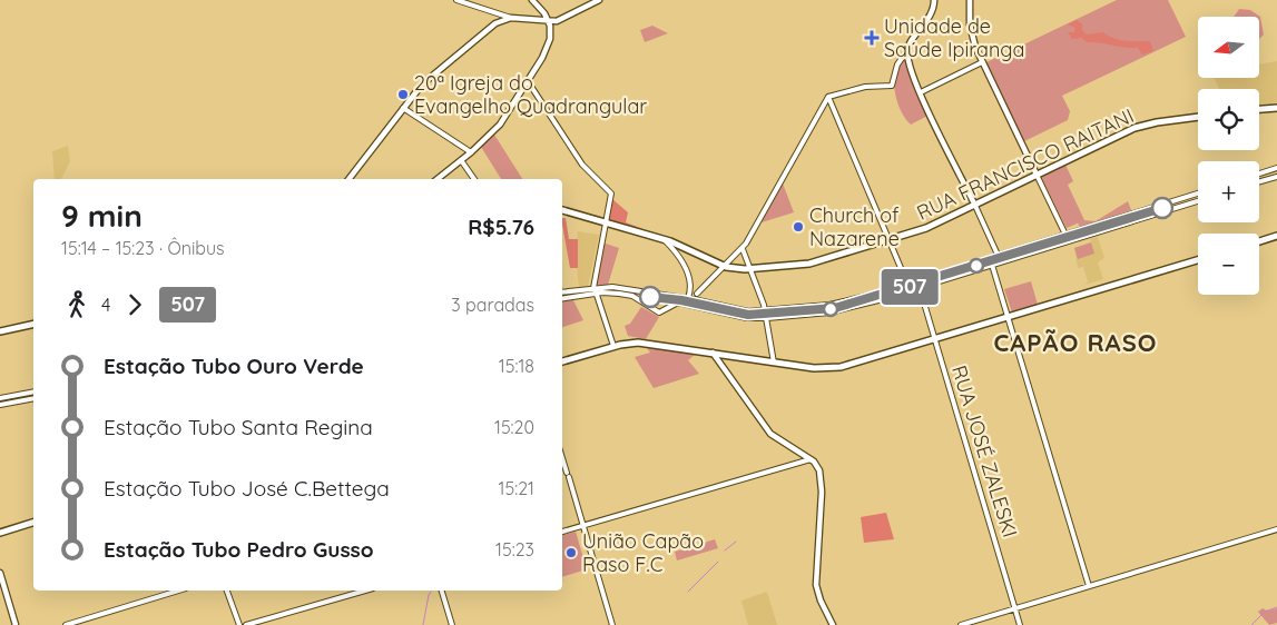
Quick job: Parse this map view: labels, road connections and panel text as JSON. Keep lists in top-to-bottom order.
{
  "streets": {
    "main road": ["RUA FRANCISCO RAITANI"],
    "street": ["RUA JOSÉ ZALESKI"]
  },
  "districts": ["CAPÃO RASO"],
  "places": {
    "health": ["Unidade de Saúde Ipiranga"],
    "other": ["20ª Igreja do Evangelho Quadrangular", "Church of Nazarene", "União Capão Raso F.C"]
  },
  "lines": ["bus line 507"],
  "north": "left",
  "page": {
    "on_map": "507",
    "map_buttons": ["+", "−"],
    "heading": ["9 min", "15:14 – 15:23 · Ônibus", "R$5.76"],
    "legs": ["4", "507", "3 paradas"],
    "list": [
      {
        "name": "Estação Tubo Ouro Verde",
        "value": "15:18"
      },
      {
        "name": "Estação Tubo Santa Regina",
        "value": "15:20"
      },
      {
        "name": "Estação Tubo José C.Bettega",
        "value": "15:21"
      },
      {
        "name": "Estação Tubo Pedro Gusso",
        "value": "15:23"
      }
    ]
  }
}
